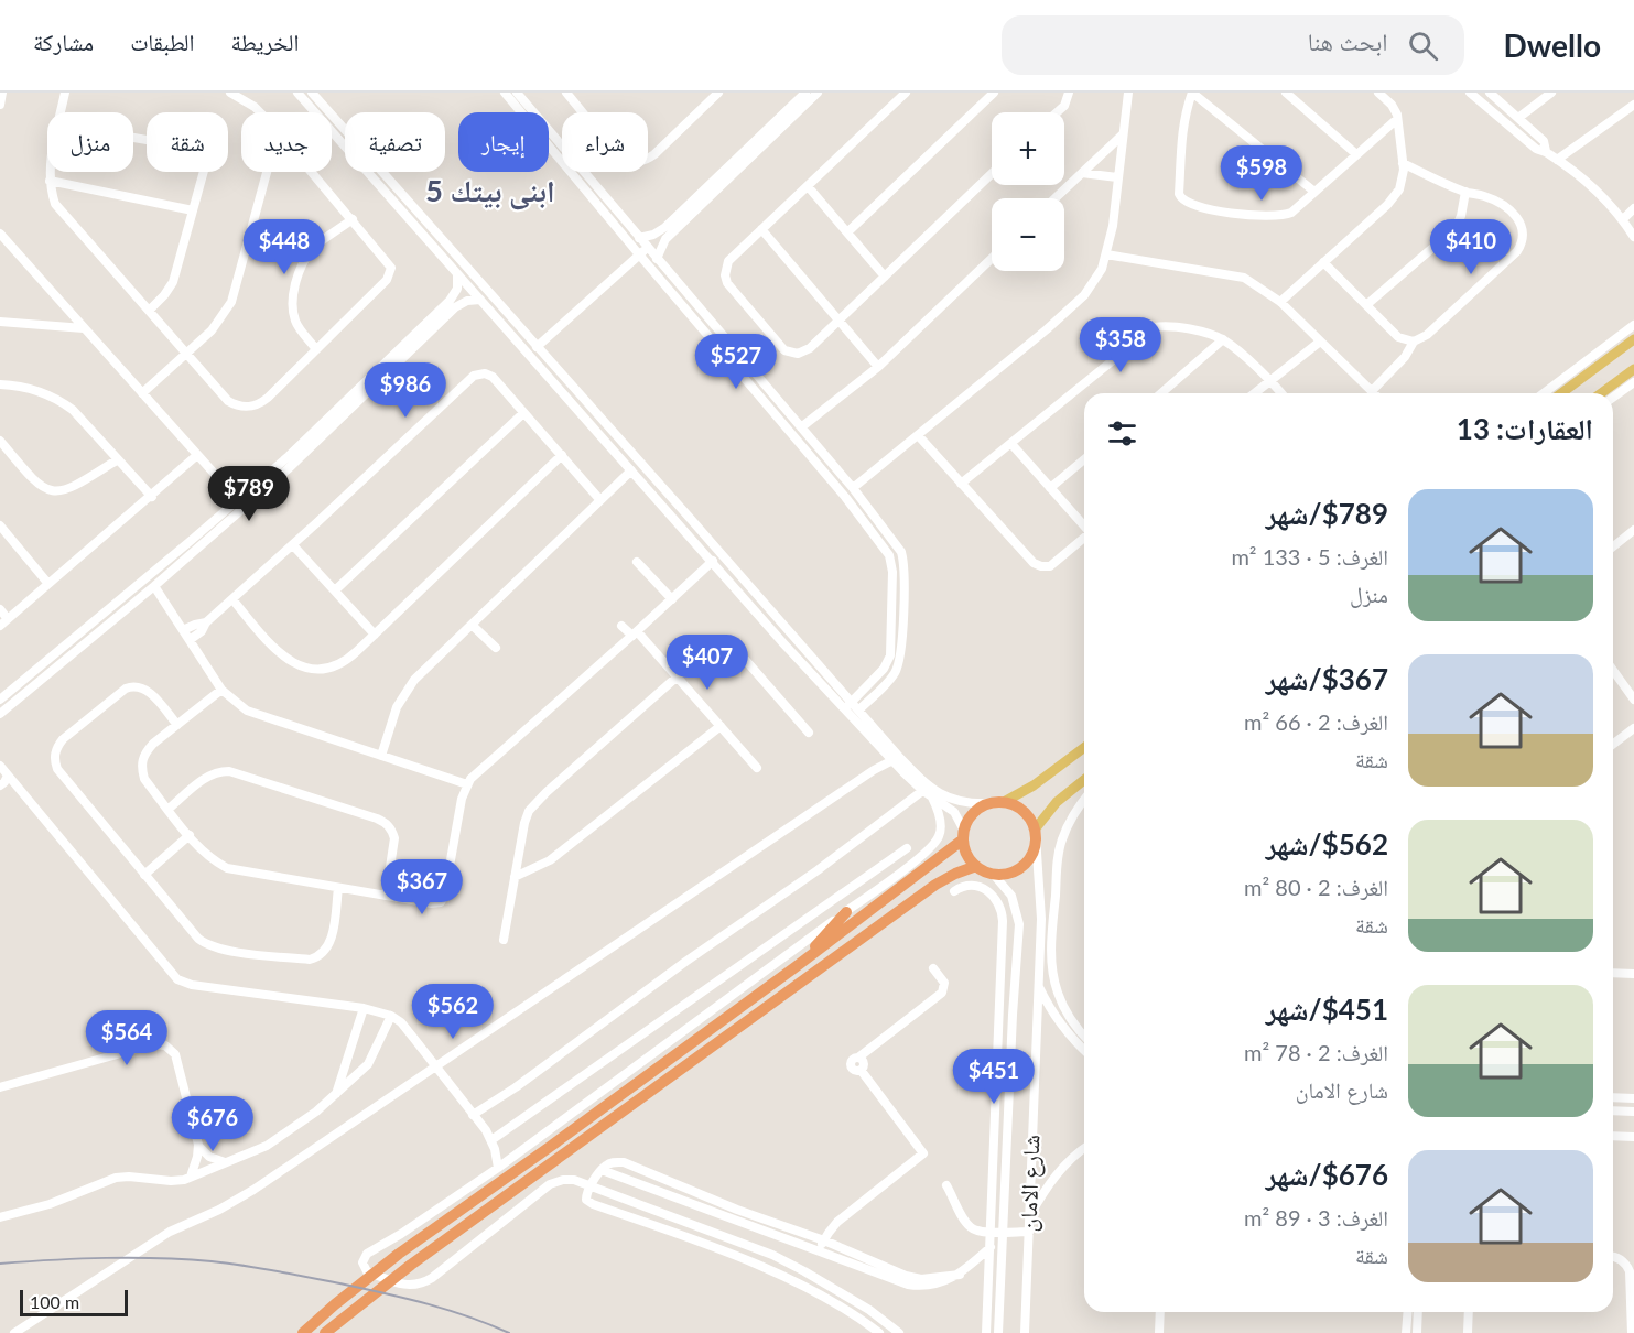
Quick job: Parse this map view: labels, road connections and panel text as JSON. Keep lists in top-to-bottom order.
{
  "streets": {
    "street": ["شارع الامان"]
  },
  "districts": ["ابنى بيتك 5"],
  "scale_bar": "100 m",
  "page": {
    "header": "Dwello",
    "search": "ابحث هنا",
    "nav": ["الخريطة", "الطبقات", "مشاركة"],
    "map_buttons": ["+", "−"],
    "chip": [
      "شراء",
      "إيجار",
      "تصفية",
      "جديد",
      "شقة",
      "منزل"
    ],
    "price": [
      "$598",
      "$448",
      "$410",
      "$358",
      "$527",
      "$986",
      "$789",
      "$407",
      "$367",
      "$562",
      "$564",
      "$451",
      "$676"
    ],
    "heading": "العقارات: 13",
    "list": [
      {
        "name": "$789/شهر",
        "note": "الغرف: 5 · 133 m² · منزل"
      },
      {
        "name": "$367/شهر",
        "note": "الغرف: 2 · 66 m² · شقة"
      },
      {
        "name": "$562/شهر",
        "note": "الغرف: 2 · 80 m² · شقة"
      },
      {
        "name": "$451/شهر",
        "note": "الغرف: 2 · 78 m² · شارع الامان"
      },
      {
        "name": "$676/شهر",
        "note": "الغرف: 3 · 89 m² · شقة"
      }
    ],
    "scale": "100 m"
  }
}
